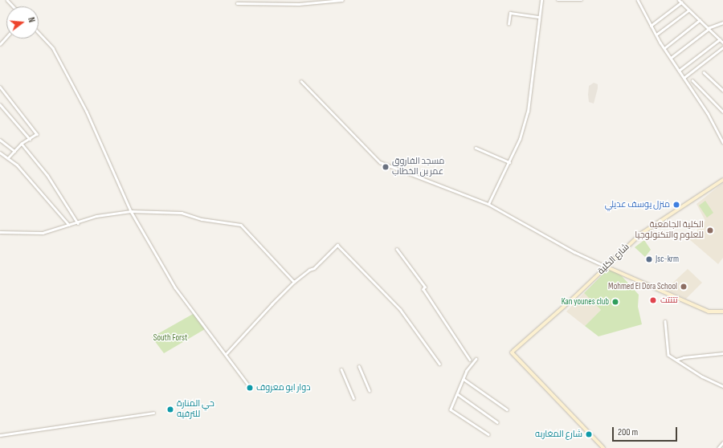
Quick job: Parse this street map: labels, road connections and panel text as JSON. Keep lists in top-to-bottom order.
{
  "streets": {
    "street": ["شارع الكلية"]
  },
  "parks": ["South Forst"],
  "places": [
    "مسجد الفاروق عمر بن الخطاب",
    "منزل يوسف عديلي",
    "الكلية الجامعية للعلوم والتكنولوجيا",
    "Jsc-krm",
    "Mohmed El Dora School",
    "تتتتت",
    "Kan younes club",
    "دوار ابو معروف",
    "حي المنارة للترفيه",
    "شارع المغاربه"
  ],
  "scale_bar": "200 m",
  "north": "right"
}
